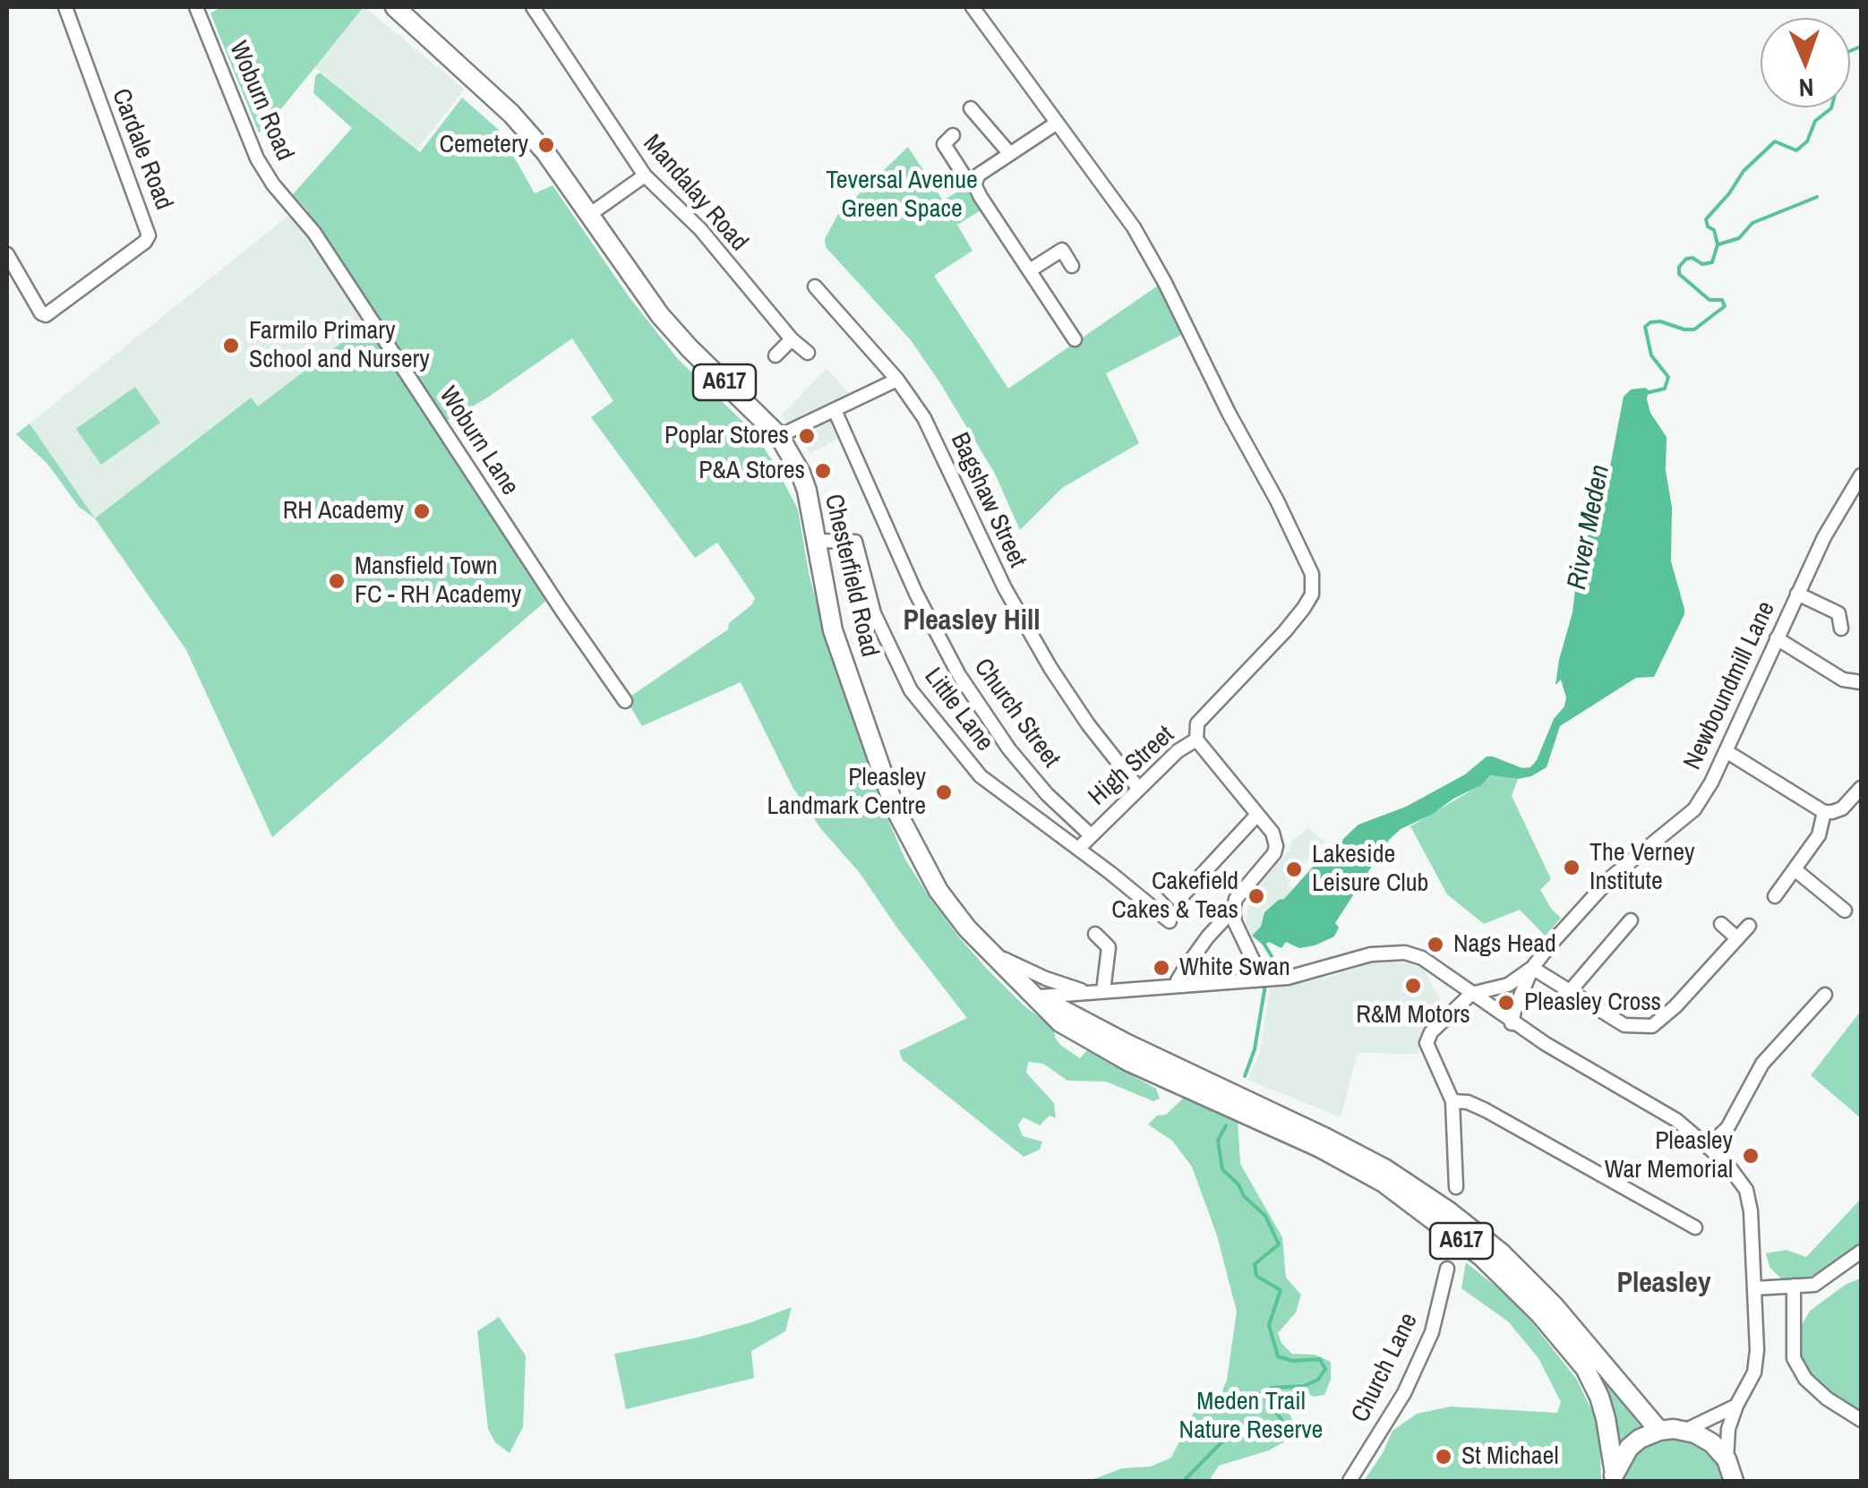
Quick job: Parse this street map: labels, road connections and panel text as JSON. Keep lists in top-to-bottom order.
{
  "streets": {
    "highway": ["A617", "Chesterfield Road"],
    "street": [
      "Woburn Road",
      "Cardale Road",
      "Mandalay Road",
      "Woburn Lane",
      "Bagshaw Street",
      "Newboundmill Lane",
      "Little Lane",
      "Church Street",
      "High Street",
      "Church Lane"
    ]
  },
  "crossings": [
    ["Woburn Road", "Woburn Lane"],
    ["A617", "Chesterfield Road"],
    ["Bagshaw Street", "High Street"],
    ["Chesterfield Road", "Newboundmill Lane"],
    ["Chesterfield Road", "Little Lane"],
    ["Little Lane", "High Street"],
    ["Church Street", "High Street"]
  ],
  "districts": ["Pleasley Hill", "Pleasley"],
  "water": ["River Meden"],
  "parks": ["Teversal Avenue Green Space", "Meden Trail Nature Reserve"],
  "places": [
    "Cemetery",
    "Farmilo Primary School and Nursery",
    "Poplar Stores",
    "P&A Stores",
    "RH Academy",
    "Mansfield Town FC - RH Academy",
    "Pleasley Landmark Centre",
    "The Verney Institute",
    "Lakeside Leisure Club",
    "Cakefield Cakes & Teas",
    "Nags Head",
    "White Swan",
    "R&M Motors",
    "Pleasley Cross",
    "Pleasley War Memorial",
    "St Michael"
  ],
  "north": "bottom"
}
